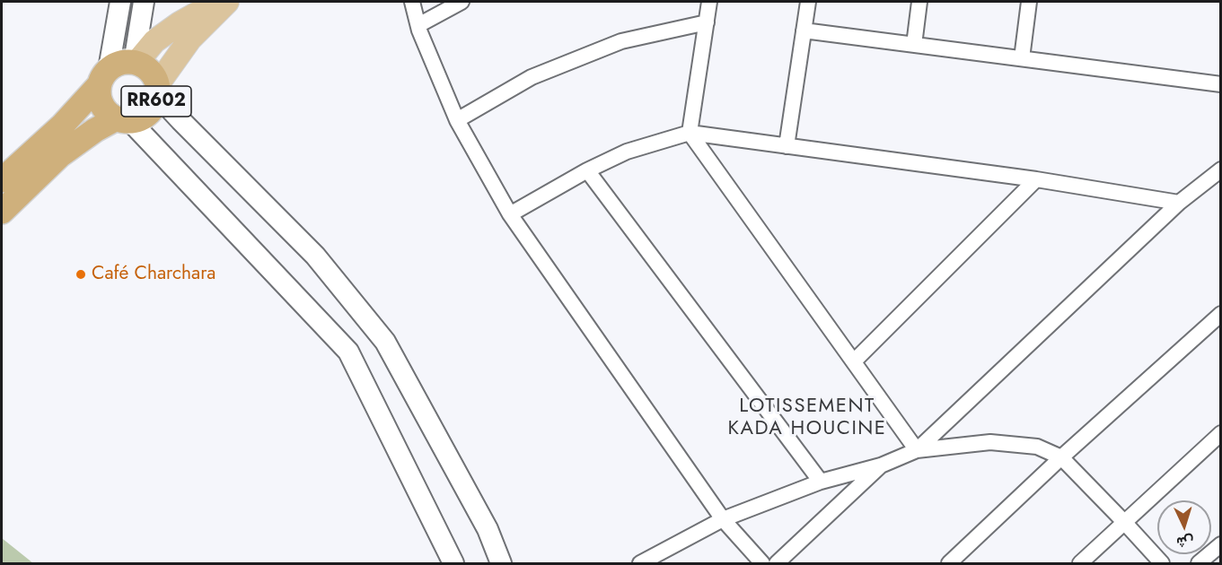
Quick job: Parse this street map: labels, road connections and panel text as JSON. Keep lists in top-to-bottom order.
{
  "streets": {
    "highway": ["RR602"]
  },
  "districts": ["LOTISSEMENT KADA HOUCINE"],
  "places": ["Café Charchara"],
  "north": "bottom"
}
